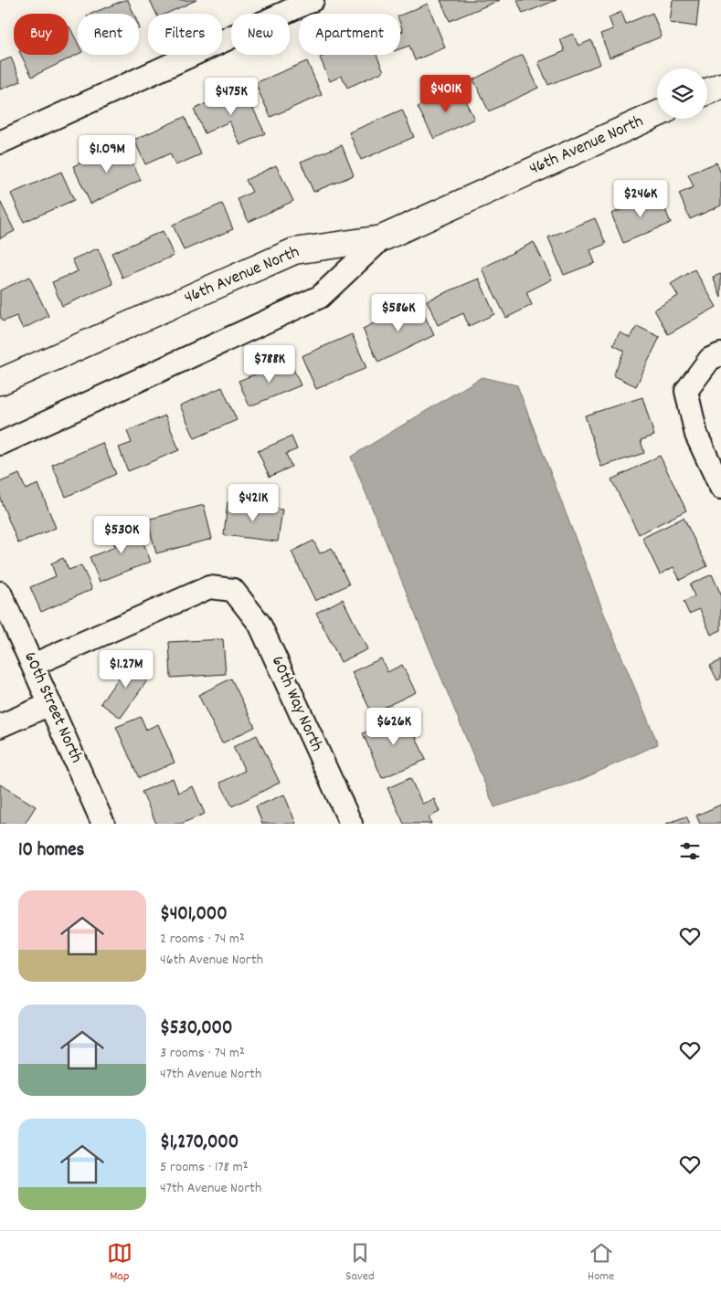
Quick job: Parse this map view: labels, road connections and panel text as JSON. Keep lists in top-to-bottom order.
{
  "streets": {
    "street": ["46th Avenue North", "60th Way North", "60th Street North"]
  },
  "crossings": [
    ["60th Way North", "60th Street North"]
  ],
  "page": {
    "chip": [
      "Buy",
      "Rent",
      "Filters",
      "New",
      "Apartment"
    ],
    "price": [
      "$401K",
      "$475K",
      "$1.09M",
      "$246K",
      "$586K",
      "$788K",
      "$421K",
      "$530K",
      "$1.27M",
      "$626K"
    ],
    "heading": "10 homes",
    "list": [
      {
        "name": "$401,000",
        "note": "2 rooms · 74 m² · 46th Avenue North"
      },
      {
        "name": "$530,000",
        "note": "3 rooms · 74 m² · 47th Avenue North"
      },
      {
        "name": "$1,270,000",
        "note": "5 rooms · 178 m² · 47th Avenue North"
      }
    ],
    "tabs": ["Map", "Saved", "Home"]
  }
}
